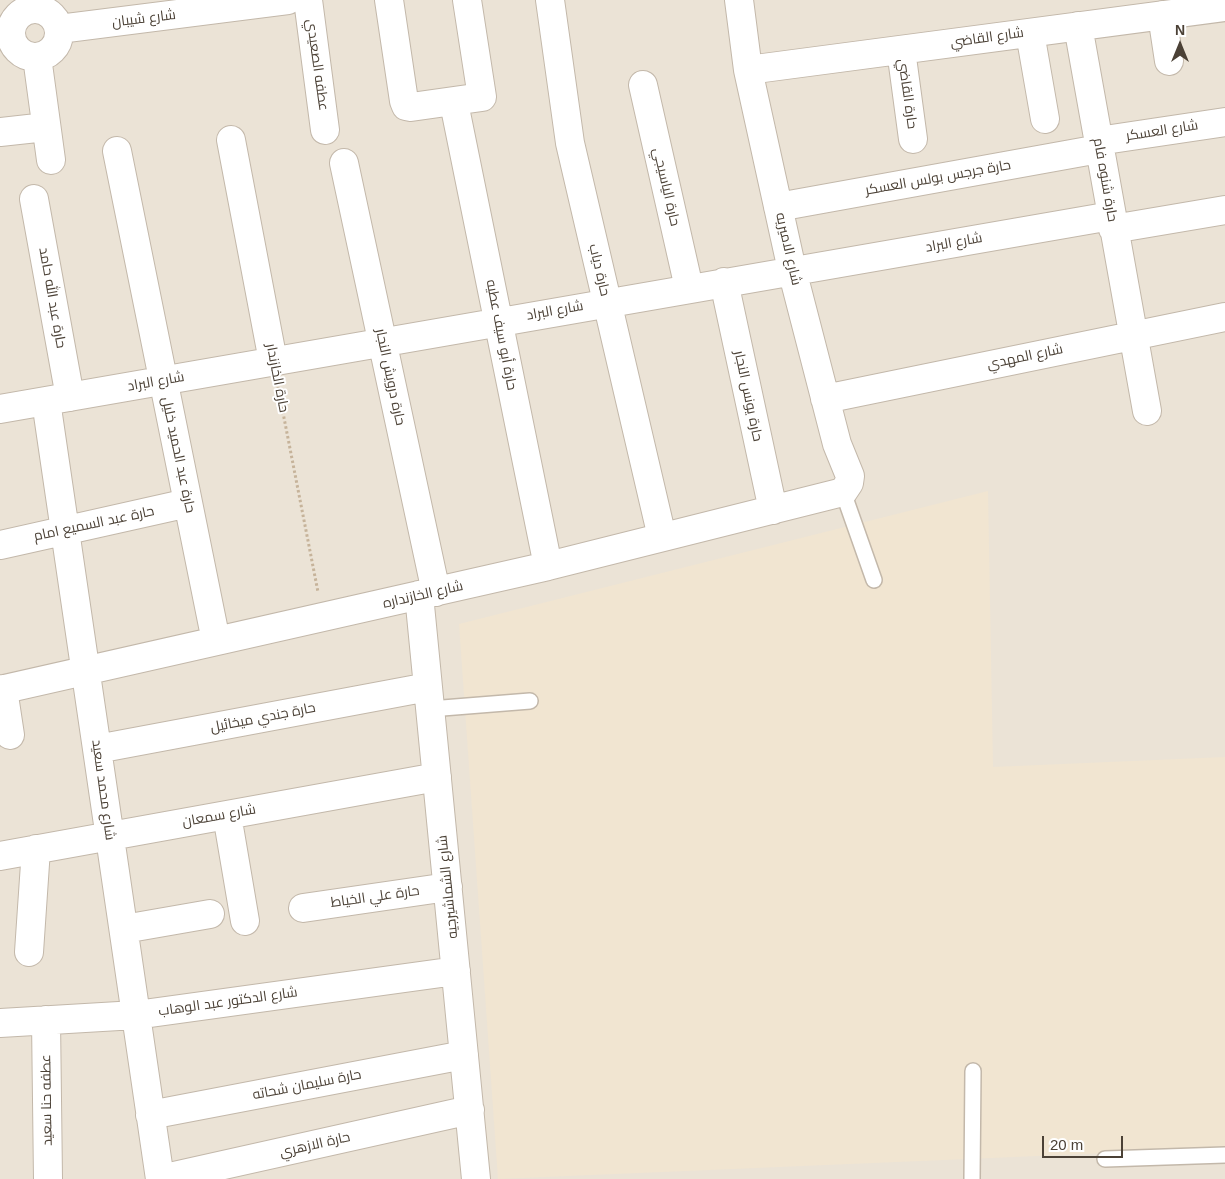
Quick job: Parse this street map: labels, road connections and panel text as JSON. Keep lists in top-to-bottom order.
{
  "streets": {
    "street": [
      "شارع شيبان",
      "شارع القاضي",
      "عطفه الصعيدي",
      "حارة القاضي",
      "شارع العسكر",
      "حارة جرجس بولس العسكر",
      "حارة شنوه فام",
      "حارة الياسيجي",
      "شارع البراد",
      "شارع الاميريه",
      "حارة دياب",
      "حارة عبد الله حامد",
      "حارة أبو سيف عطيه",
      "شارع المهدي",
      "حارة درويش النجار",
      "حارة الخازندار",
      "حارة يونس النجار",
      "حارة عبد الحميد خليل",
      "حارة عبد السميع امام",
      "شارع الخازنداره",
      "حارة جندي ميخائيل",
      "شارع محمد سعيد",
      "شارع سمعان",
      "شارع الشماشيرجيه",
      "حارة علي الخياط",
      "شارع الدكتور عبد الوهاب",
      "حارة سليمان شحاته",
      "عطفه حنا سعيد",
      "حارة الازهري"
    ]
  },
  "crossings": [
    ["شارع القاضي", "حارة القاضي"],
    ["شارع القاضي", "حارة شنوه فام"],
    ["شارع القاضي", "شارع الاميريه"],
    ["شارع العسكر", "حارة جرجس بولس العسكر"],
    ["شارع العسكر", "حارة شنوه فام"],
    ["حارة جرجس بولس العسكر", "حارة شنوه فام"],
    ["حارة جرجس بولس العسكر", "شارع الاميريه"],
    ["حارة شنوه فام", "شارع البراد"],
    ["حارة شنوه فام", "شارع المهدي"],
    ["حارة الياسيجي", "شارع البراد"],
    ["شارع البراد", "شارع الاميريه"],
    ["شارع البراد", "حارة دياب"],
    ["شارع البراد", "حارة عبد الله حامد"],
    ["شارع البراد", "حارة أبو سيف عطيه"],
    ["شارع البراد", "حارة درويش النجار"],
    ["شارع البراد", "حارة الخازندار"],
    ["شارع البراد", "حارة يونس النجار"],
    ["شارع البراد", "حارة عبد الحميد خليل"],
    ["شارع البراد", "شارع محمد سعيد"],
    ["شارع الاميريه", "شارع المهدي"],
    ["شارع الاميريه", "شارع الخازنداره"],
    ["حارة دياب", "شارع الخازنداره"],
    ["حارة عبد الله حامد", "شارع محمد سعيد"],
    ["حارة أبو سيف عطيه", "شارع الخازنداره"],
    ["حارة درويش النجار", "شارع الخازنداره"],
    ["حارة درويش النجار", "شارع الشماشيرجيه"],
    ["حارة الخازندار", "شارع الخازنداره"],
    ["حارة يونس النجار", "شارع الخازنداره"],
    ["حارة عبد الحميد خليل", "حارة عبد السميع امام"],
    ["حارة عبد الحميد خليل", "شارع الخازنداره"],
    ["حارة عبد السميع امام", "شارع محمد سعيد"],
    ["شارع الخازنداره", "شارع محمد سعيد"],
    ["شارع الخازنداره", "شارع الشماشيرجيه"],
    ["حارة جندي ميخائيل", "شارع محمد سعيد"],
    ["حارة جندي ميخائيل", "شارع الشماشيرجيه"],
    ["شارع محمد سعيد", "شارع سمعان"],
    ["شارع محمد سعيد", "شارع الدكتور عبد الوهاب"],
    ["شارع محمد سعيد", "حارة سليمان شحاته"],
    ["شارع محمد سعيد", "حارة الازهري"],
    ["شارع سمعان", "شارع الشماشيرجيه"],
    ["شارع الشماشيرجيه", "حارة علي الخياط"],
    ["شارع الشماشيرجيه", "شارع الدكتور عبد الوهاب"],
    ["شارع الشماشيرجيه", "حارة سليمان شحاته"],
    ["شارع الشماشيرجيه", "حارة الازهري"],
    ["شارع الدكتور عبد الوهاب", "عطفه حنا سعيد"]
  ],
  "scale_bar": "20 m",
  "north": "top"
}
